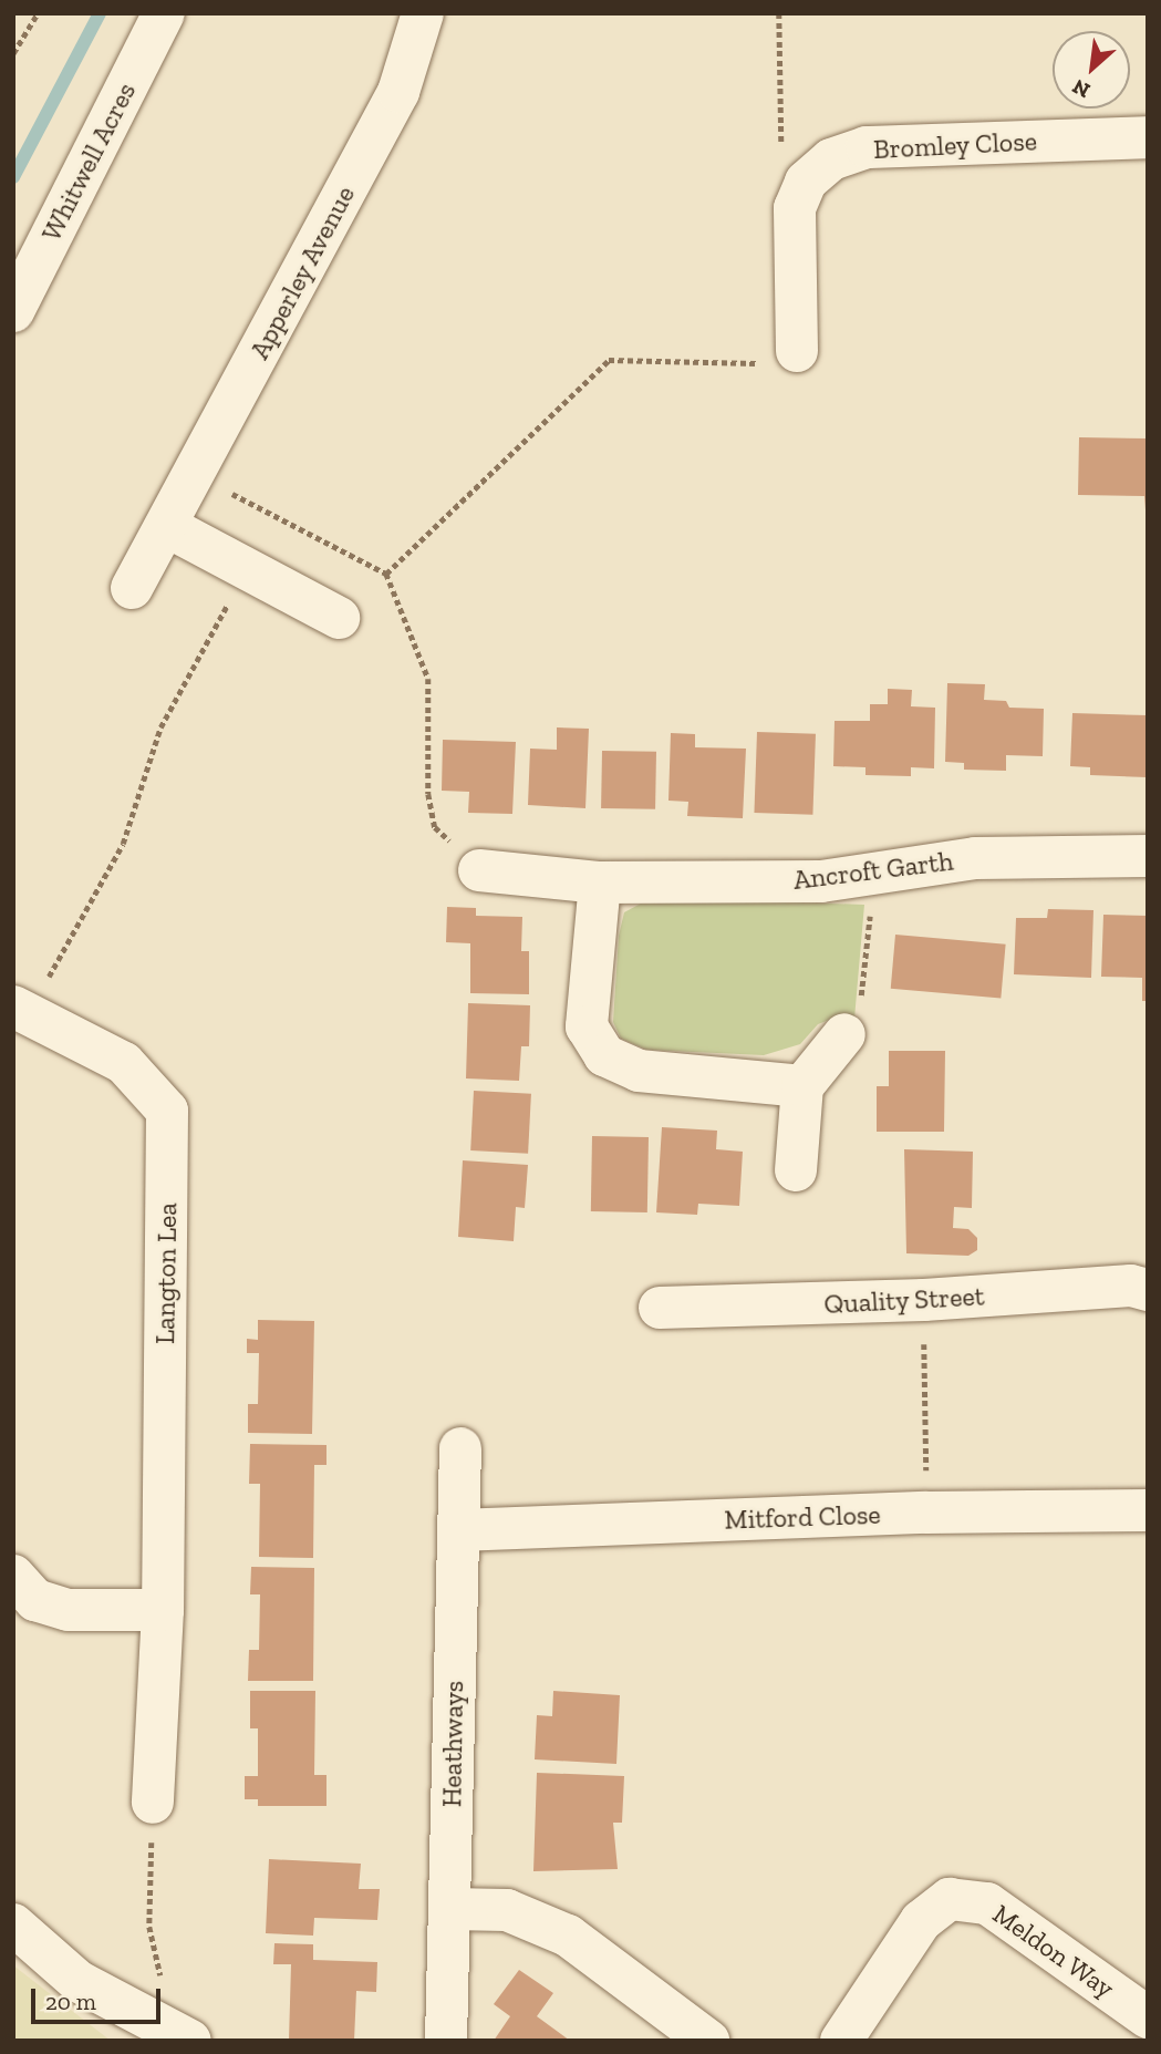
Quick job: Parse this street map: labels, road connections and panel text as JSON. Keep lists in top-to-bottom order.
{
  "streets": {
    "street": [
      "Bromley Close",
      "Whitwell Acres",
      "Apperley Avenue",
      "Ancroft Garth",
      "Langton Lea",
      "Quality Street",
      "Mitford Close",
      "Heathways",
      "Meldon Way"
    ]
  },
  "crossings": [
    ["Mitford Close", "Heathways"]
  ],
  "scale_bar": "20 m",
  "north": "bottom left"
}
